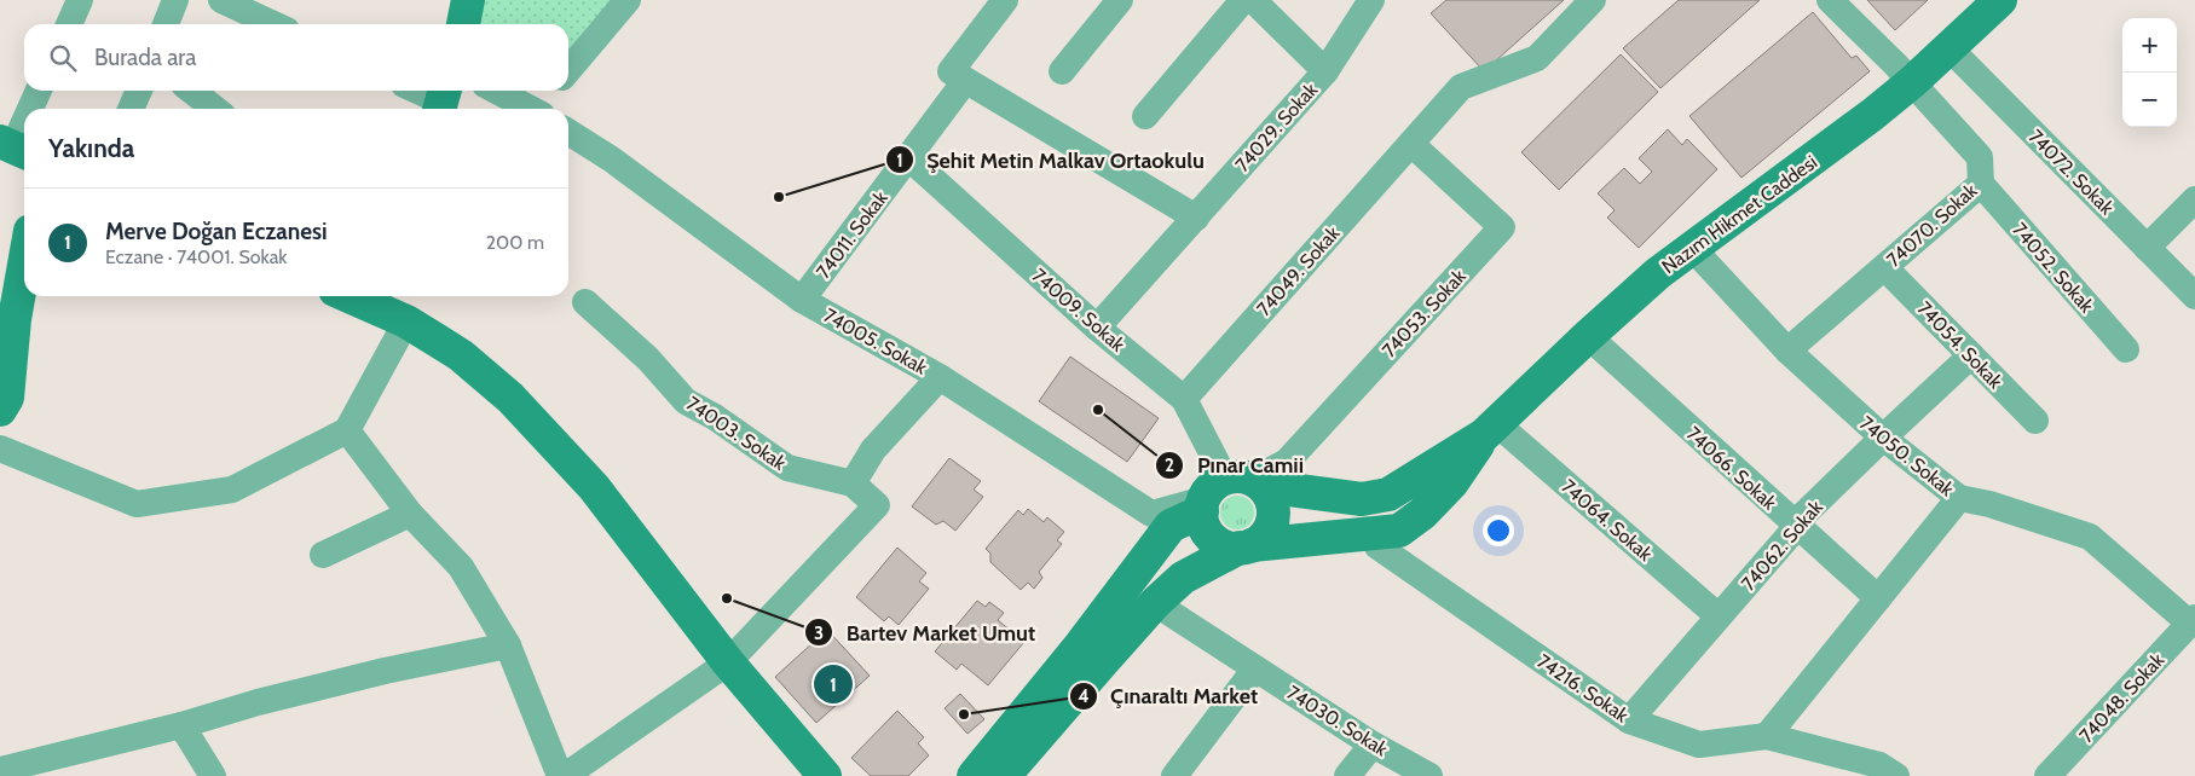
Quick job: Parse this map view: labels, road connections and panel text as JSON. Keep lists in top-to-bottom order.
{
  "streets": {
    "main road": ["Nazım Hikmet Caddesi"],
    "street": [
      "74029. Sokak",
      "74072. Sokak",
      "74070. Sokak",
      "74011. Sokak",
      "74052. Sokak",
      "74049. Sokak",
      "74009. Sokak",
      "74053. Sokak",
      "74005. Sokak",
      "74054. Sokak",
      "74003. Sokak",
      "74050. Sokak",
      "74066. Sokak",
      "74064. Sokak",
      "74062. Sokak",
      "74216. Sokak",
      "74048. Sokak",
      "74030. Sokak"
    ]
  },
  "crossings": [
    ["74029. Sokak", "74009. Sokak"],
    ["74072. Sokak", "Nazım Hikmet Caddesi"],
    ["Nazım Hikmet Caddesi", "74070. Sokak"],
    ["Nazım Hikmet Caddesi", "74009. Sokak"],
    ["Nazım Hikmet Caddesi", "74053. Sokak"],
    ["Nazım Hikmet Caddesi", "74005. Sokak"],
    ["Nazım Hikmet Caddesi", "74050. Sokak"],
    ["Nazım Hikmet Caddesi", "74066. Sokak"],
    ["Nazım Hikmet Caddesi", "74064. Sokak"],
    ["Nazım Hikmet Caddesi", "74216. Sokak"],
    ["Nazım Hikmet Caddesi", "74030. Sokak"],
    ["74070. Sokak", "74052. Sokak"],
    ["74070. Sokak", "74054. Sokak"],
    ["74070. Sokak", "74050. Sokak"],
    ["74011. Sokak", "74009. Sokak"],
    ["74011. Sokak", "74005. Sokak"],
    ["74049. Sokak", "74009. Sokak"],
    ["74049. Sokak", "74053. Sokak"],
    ["74009. Sokak", "74053. Sokak"],
    ["74009. Sokak", "74005. Sokak"],
    ["74053. Sokak", "74005. Sokak"],
    ["74054. Sokak", "74062. Sokak"],
    ["74050. Sokak", "74062. Sokak"],
    ["74050. Sokak", "74048. Sokak"],
    ["74066. Sokak", "74062. Sokak"],
    ["74064. Sokak", "74062. Sokak"],
    ["74062. Sokak", "74216. Sokak"]
  ],
  "places": [
    "Şehit Metin Malkav Ortaokulu",
    "Pınar Camii",
    "Bartev Market Umut",
    "Çınaraltı Market"
  ],
  "page": {
    "map_buttons": ["+", "−"],
    "search": "Burada ara",
    "heading": "Yakında",
    "list": [
      {
        "mark": "1",
        "name": "Merve Doğan Eczanesi",
        "note": "Eczane · 74001. Sokak",
        "value": "200 m"
      }
    ],
    "pins": "1"
  }
}
